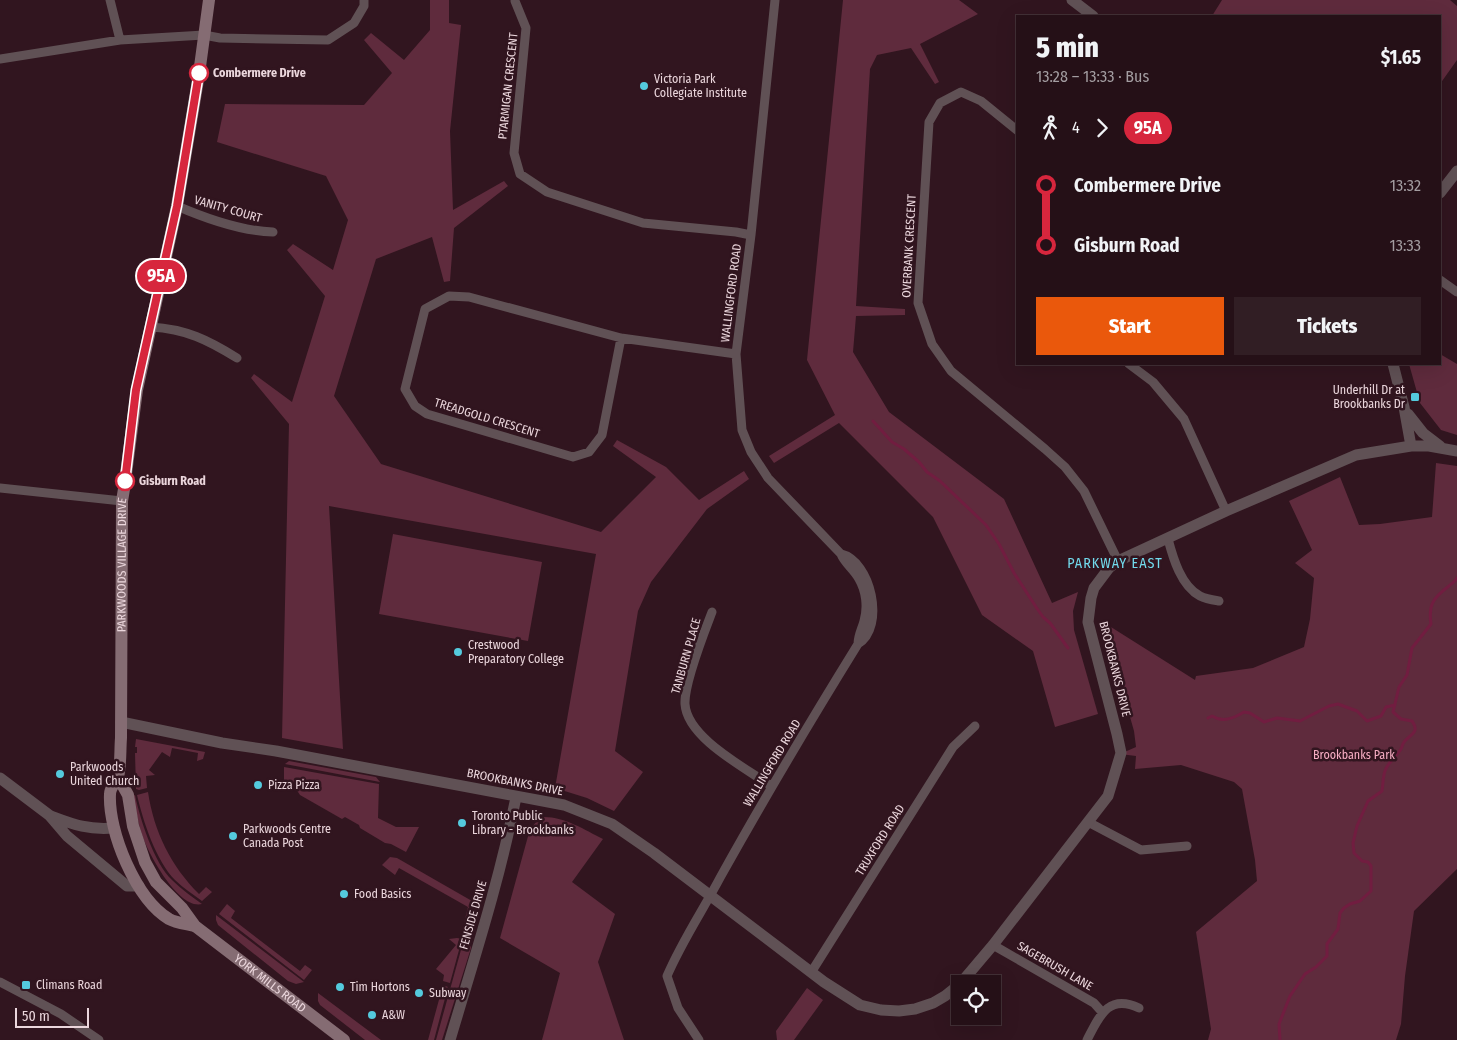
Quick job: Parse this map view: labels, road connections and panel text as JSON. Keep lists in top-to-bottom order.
{
  "streets": {
    "main road": ["PARKWOODS VILLAGE DRIVE", "YORK MILLS ROAD"],
    "street": [
      "PTARMIGAN CRESCENT",
      "VANITY COURT",
      "OVERBANK CRESCENT",
      "WALLINGFORD ROAD",
      "TREADGOLD CRESCENT",
      "TANBURN PLACE",
      "BROOKBANKS DRIVE",
      "TRUXFORD ROAD",
      "FENSIDE DRIVE",
      "SAGEBRUSH LANE"
    ]
  },
  "crossings": [
    ["PTARMIGAN CRESCENT", "WALLINGFORD ROAD"],
    ["VANITY COURT", "PARKWOODS VILLAGE DRIVE"],
    ["OVERBANK CRESCENT", "BROOKBANKS DRIVE"],
    ["WALLINGFORD ROAD", "TREADGOLD CRESCENT"],
    ["WALLINGFORD ROAD", "TANBURN PLACE"],
    ["WALLINGFORD ROAD", "BROOKBANKS DRIVE"],
    ["PARKWOODS VILLAGE DRIVE", "BROOKBANKS DRIVE"],
    ["PARKWOODS VILLAGE DRIVE", "YORK MILLS ROAD"],
    ["BROOKBANKS DRIVE", "TRUXFORD ROAD"],
    ["BROOKBANKS DRIVE", "FENSIDE DRIVE"],
    ["BROOKBANKS DRIVE", "SAGEBRUSH LANE"]
  ],
  "districts": ["PARKWAY EAST"],
  "parks": ["Brookbanks Park"],
  "places": {
    "other": [
      "Combermere Drive",
      "Victoria Park Collegiate Institute",
      "Gisburn Road",
      "Crestwood Preparatory College",
      "Parkwoods United Church",
      "Pizza Pizza",
      "Toronto Public Library - Brookbanks",
      "Parkwoods Centre Canada Post",
      "Food Basics",
      "Tim Hortons",
      "Subway",
      "A&W"
    ],
    "transit": ["Underhill Dr at Brookbanks Dr", "Climans Road"]
  },
  "lines": ["bus line 95A"],
  "scale_bar": "50 m",
  "page": {
    "on_map": "95A",
    "heading": ["5 min", "13:28 – 13:33 · Bus", "$1.65"],
    "legs": ["4", "95A"],
    "list": [
      {
        "name": "Combermere Drive",
        "value": "13:32"
      },
      {
        "name": "Gisburn Road",
        "value": "13:33"
      }
    ],
    "buttons": ["Start", "Tickets"],
    "scale": "50 m"
  }
}
